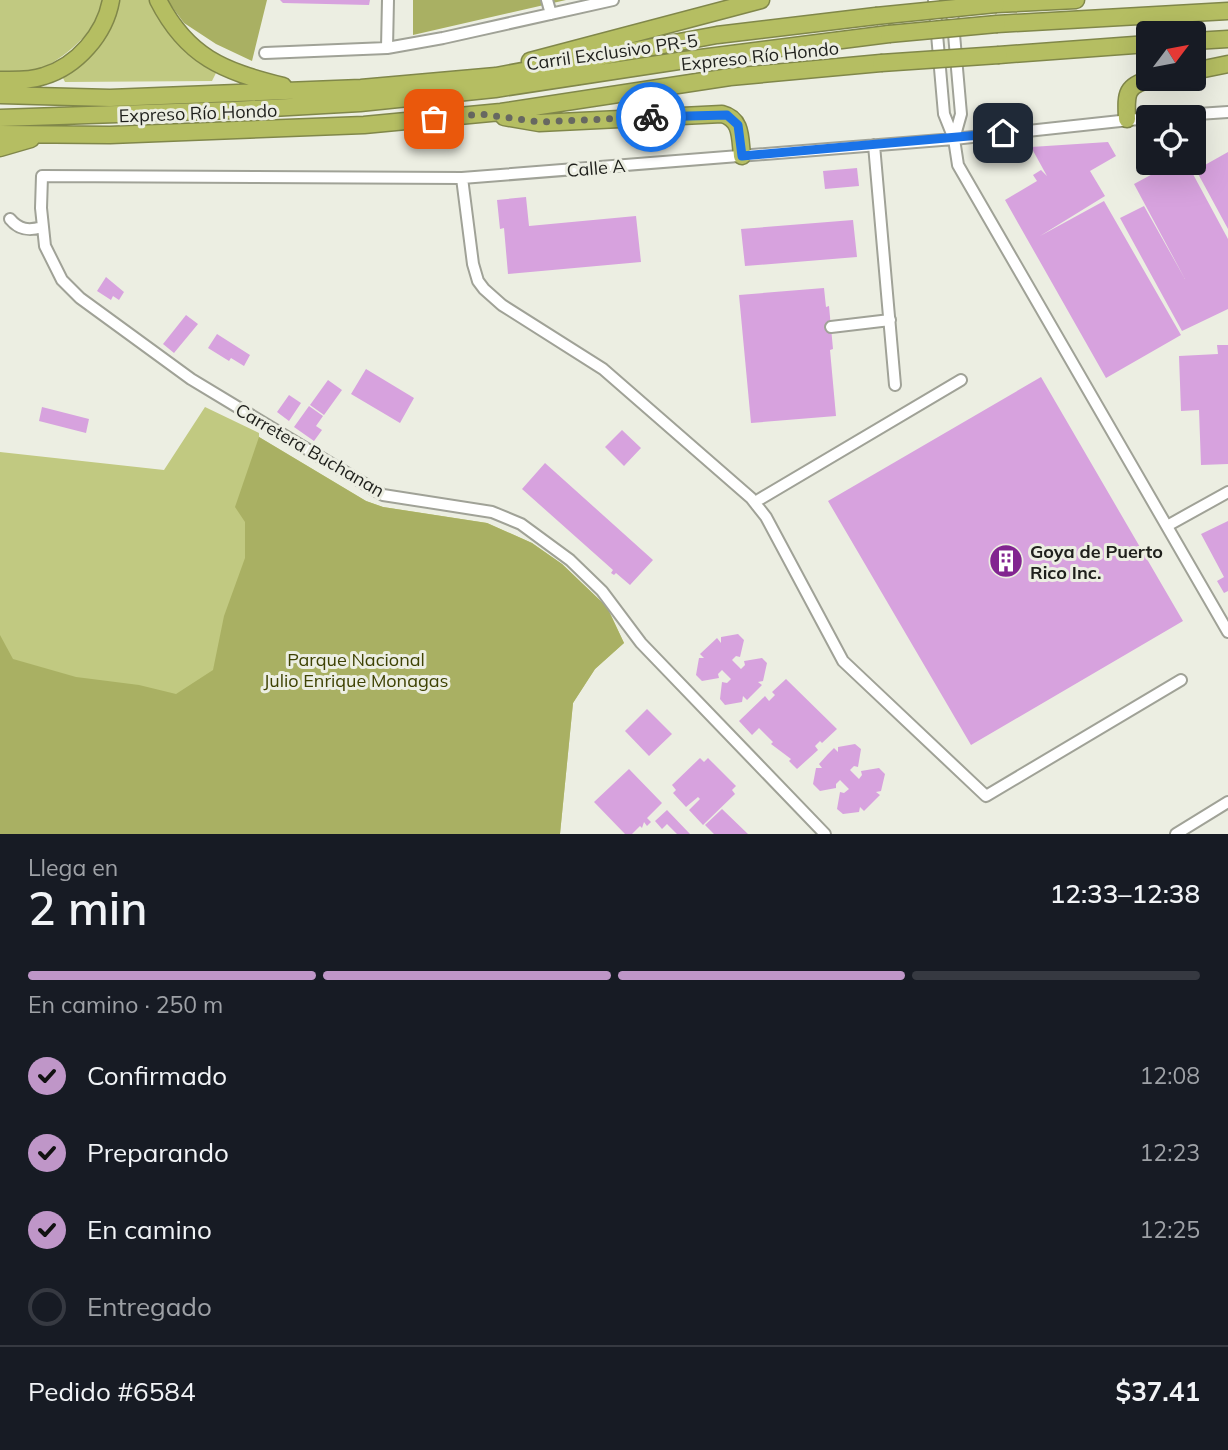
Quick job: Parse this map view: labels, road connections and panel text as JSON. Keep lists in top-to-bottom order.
{
  "streets": {
    "highway": ["Carril Exclusivo PR-5", "Expreso Río Hondo"],
    "street": ["Calle A", "Carretera Buchanan"]
  },
  "crossings": [
    ["Calle A", "Carretera Buchanan"]
  ],
  "parks": ["Parque Nacional Julio Enrique Monagas"],
  "places": {
    "building": ["Goya de Puerto Rico Inc."]
  },
  "north": "top right",
  "page": {
    "heading": ["2 min", "Llega en", "12:33–12:38"],
    "panel": ["Pedido #6584", "$37.41"],
    "bar": "En camino · 250 m",
    "list": [
      ["Confirmado", "12:08"],
      ["Preparando", "12:23"],
      ["En camino", "12:25"],
      "Entregado"
    ]
  }
}
